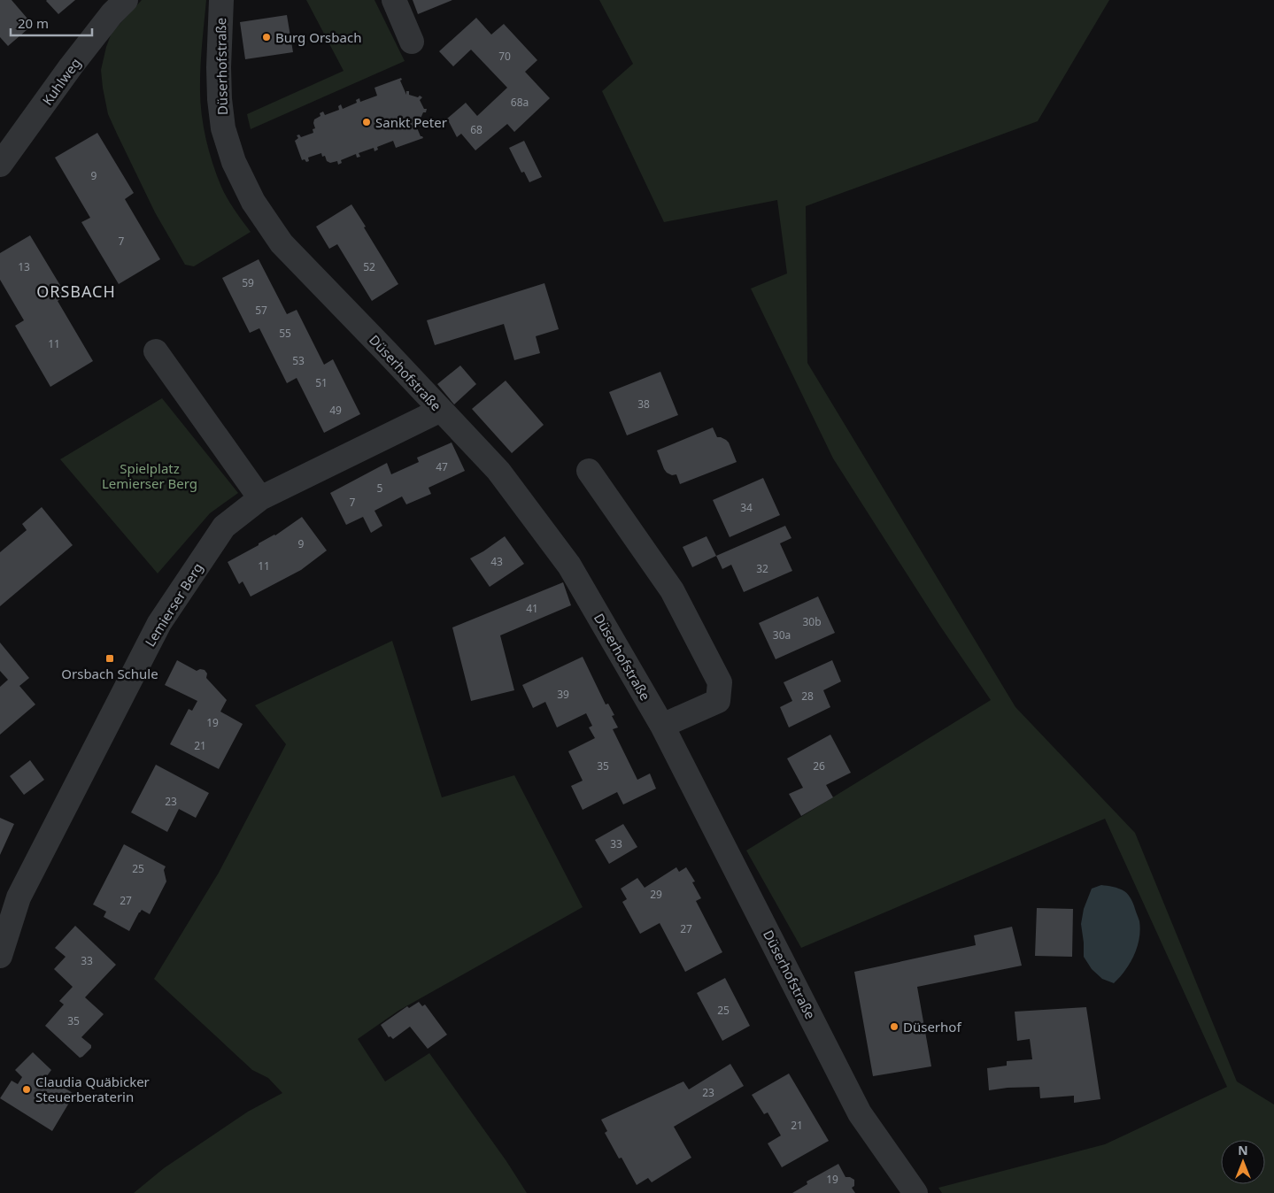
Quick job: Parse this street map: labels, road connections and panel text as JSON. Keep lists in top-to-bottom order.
{
  "streets": {
    "street": ["Düserhofstraße", "Kuhlweg", "Lemierser Berg"]
  },
  "crossings": [
    ["Düserhofstraße", "Lemierser Berg"]
  ],
  "districts": ["ORSBACH"],
  "parks": ["Spielplatz Lemierser Berg"],
  "places": {
    "other": [
      "Burg Orsbach",
      "Sankt Peter",
      "Düserhof",
      "Claudia Quäbicker Steuerberaterin"
    ],
    "transit": ["Orsbach Schule"]
  },
  "house_numbers": [
    "70",
    "68a",
    "68",
    "9",
    "7",
    "13",
    "52",
    "59",
    "57",
    "55",
    "11",
    "53",
    "51",
    "38",
    "49",
    "47",
    "5",
    "7",
    "34",
    "9",
    "43",
    "11",
    "32",
    "41",
    "30b",
    "30a",
    "39",
    "28",
    "19",
    "21",
    "35",
    "26",
    "23",
    "33",
    "25",
    "29",
    "27",
    "27",
    "33",
    "25",
    "35",
    "23",
    "21",
    "19"
  ],
  "scale_bar": "20 m",
  "north": "top"
}
